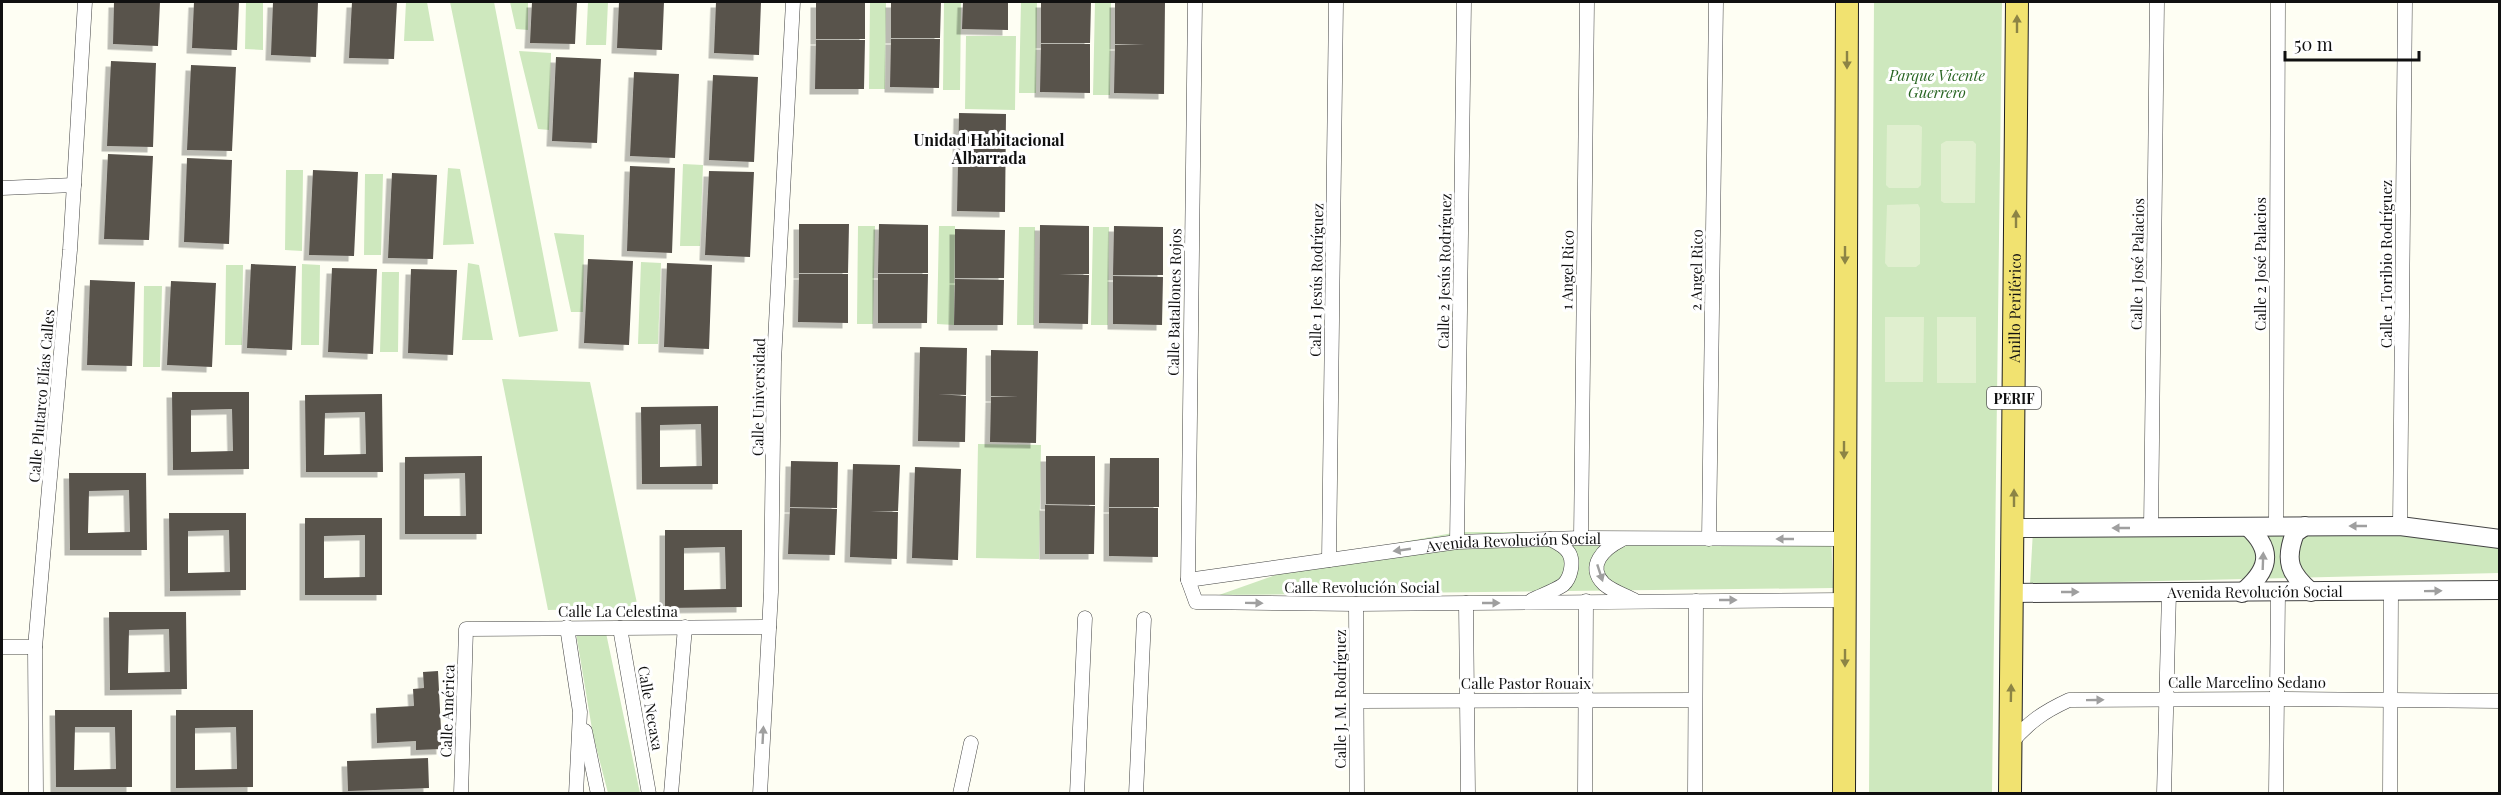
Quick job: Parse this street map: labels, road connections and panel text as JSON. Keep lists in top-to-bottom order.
{
  "streets": {
    "main road": ["Anillo Periférico", "PERIF"],
    "street": [
      "Calle 1 José Palacios",
      "Calle 2 José Palacios",
      "Calle 1 Toribio Rodríguez",
      "1 Angel Rico",
      "2 Angel Rico",
      "Calle 2 Jesús Rodríguez",
      "Calle 1 Jesús Rodríguez",
      "Calle Batallones Rojos",
      "Calle Plutarco Elías Calles",
      "Calle Universidad",
      "Avenida Revolución Social",
      "Calle Revolución Social",
      "Calle La Celestina",
      "Calle Marcelino Sedano",
      "Calle Pastor Rouaix",
      "Calle J. M. Rodríguez",
      "Calle Necaxa",
      "Calle América"
    ]
  },
  "crossings": [
    ["1 Angel Rico", "Avenida Revolución Social"],
    ["2 Angel Rico", "Avenida Revolución Social"],
    ["Calle 2 Jesús Rodríguez", "Avenida Revolución Social"],
    ["Calle 1 Jesús Rodríguez", "Avenida Revolución Social"],
    ["Calle Batallones Rojos", "Avenida Revolución Social"],
    ["Calle Batallones Rojos", "Calle Revolución Social"],
    ["Anillo Periférico", "Avenida Revolución Social"],
    ["Anillo Periférico", "Calle Marcelino Sedano"],
    ["Calle Universidad", "Calle La Celestina"],
    ["Avenida Revolución Social", "Calle Revolución Social"],
    ["Calle Revolución Social", "Calle J. M. Rodríguez"],
    ["Calle La Celestina", "Calle Necaxa"],
    ["Calle La Celestina", "Calle América"],
    ["Calle Pastor Rouaix", "Calle J. M. Rodríguez"]
  ],
  "one_way": ["Calle Revolución Social"],
  "districts": ["Unidad Habitacional Albarrada"],
  "parks": ["Parque Vicente Guerrero"],
  "scale_bar": "50 m"
}
